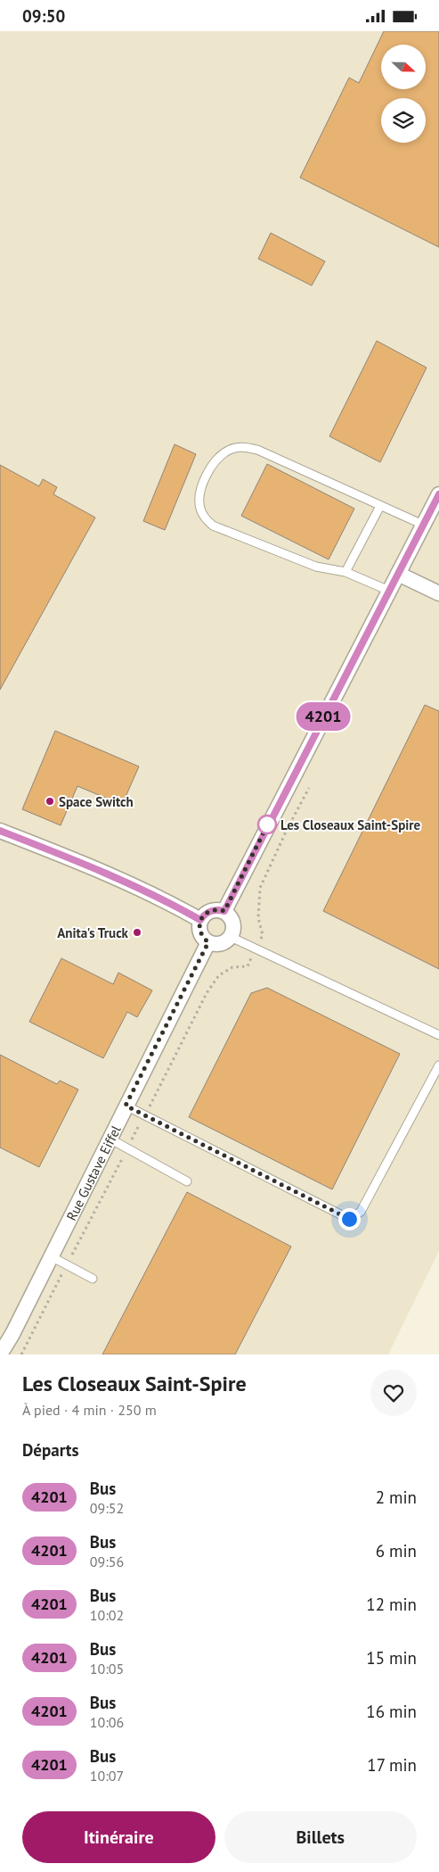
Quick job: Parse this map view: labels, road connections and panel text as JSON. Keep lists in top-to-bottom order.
{
  "streets": {
    "street": ["Rue Gustave Eiffel"]
  },
  "places": ["Space Switch", "Les Closeaux Saint-Spire", "Anita's Truck"],
  "lines": ["bus line 4201"],
  "north": "right",
  "page": {
    "status": "09:50",
    "on_map": "4201",
    "heading": [
      ["Les Closeaux Saint-Spire", "À pied · 4 min · 250 m"],
      "Départs"
    ],
    "list": [
      {
        "mark": "4201",
        "name": "Bus",
        "note": "09:52",
        "value": "2 min"
      },
      {
        "mark": "4201",
        "name": "Bus",
        "note": "09:56",
        "value": "6 min"
      },
      {
        "mark": "4201",
        "name": "Bus",
        "note": "10:02",
        "value": "12 min"
      },
      {
        "mark": "4201",
        "name": "Bus",
        "note": "10:05",
        "value": "15 min"
      },
      {
        "mark": "4201",
        "name": "Bus",
        "note": "10:06",
        "value": "16 min"
      },
      {
        "mark": "4201",
        "name": "Bus",
        "note": "10:07",
        "value": "17 min"
      }
    ],
    "buttons": ["Itinéraire", "Billets"]
  }
}
